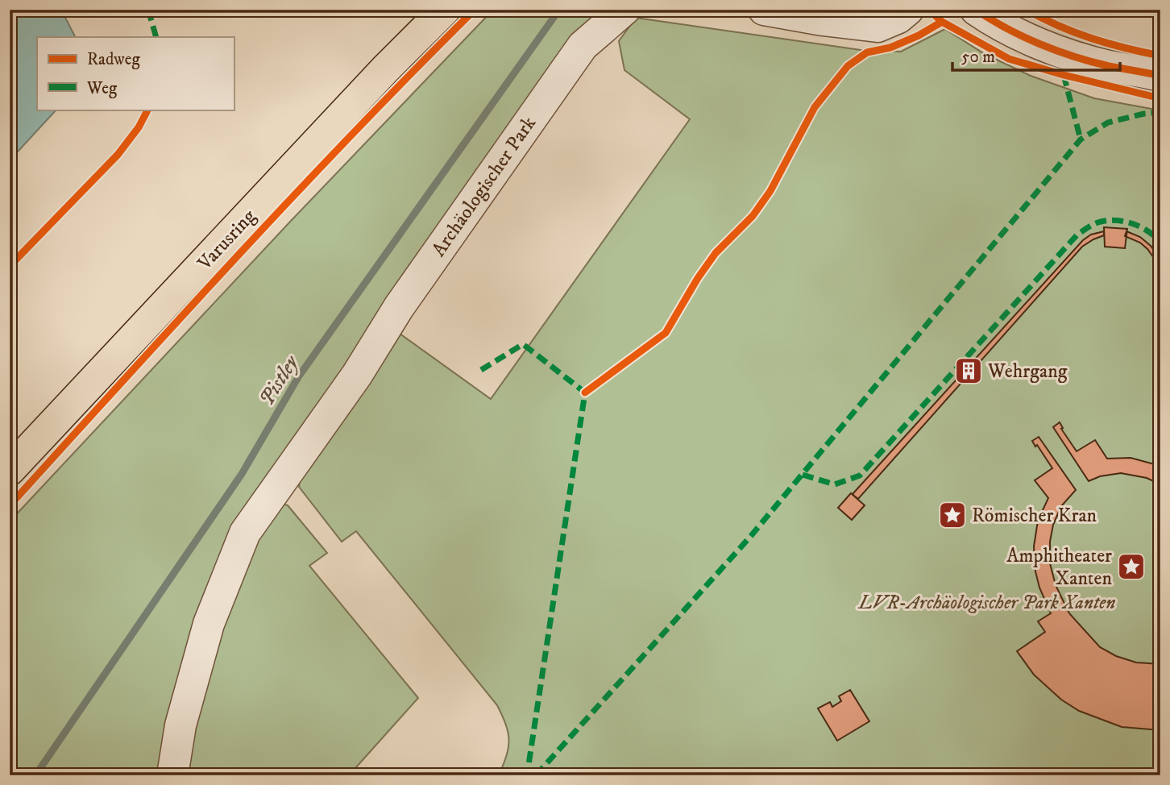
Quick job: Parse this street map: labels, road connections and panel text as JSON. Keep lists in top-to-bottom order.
{
  "streets": {
    "main road": ["Varusring"],
    "street": ["Archäologischer Park"]
  },
  "water": ["Pistley"],
  "parks": ["LVR-Archäologischer Park Xanten"],
  "places": {
    "building": ["Wehrgang"],
    "place": ["Römischer Kran", "Amphitheater Xanten"]
  },
  "legend": ["Radweg", "Weg"],
  "scale_bar": "50 m"
}
